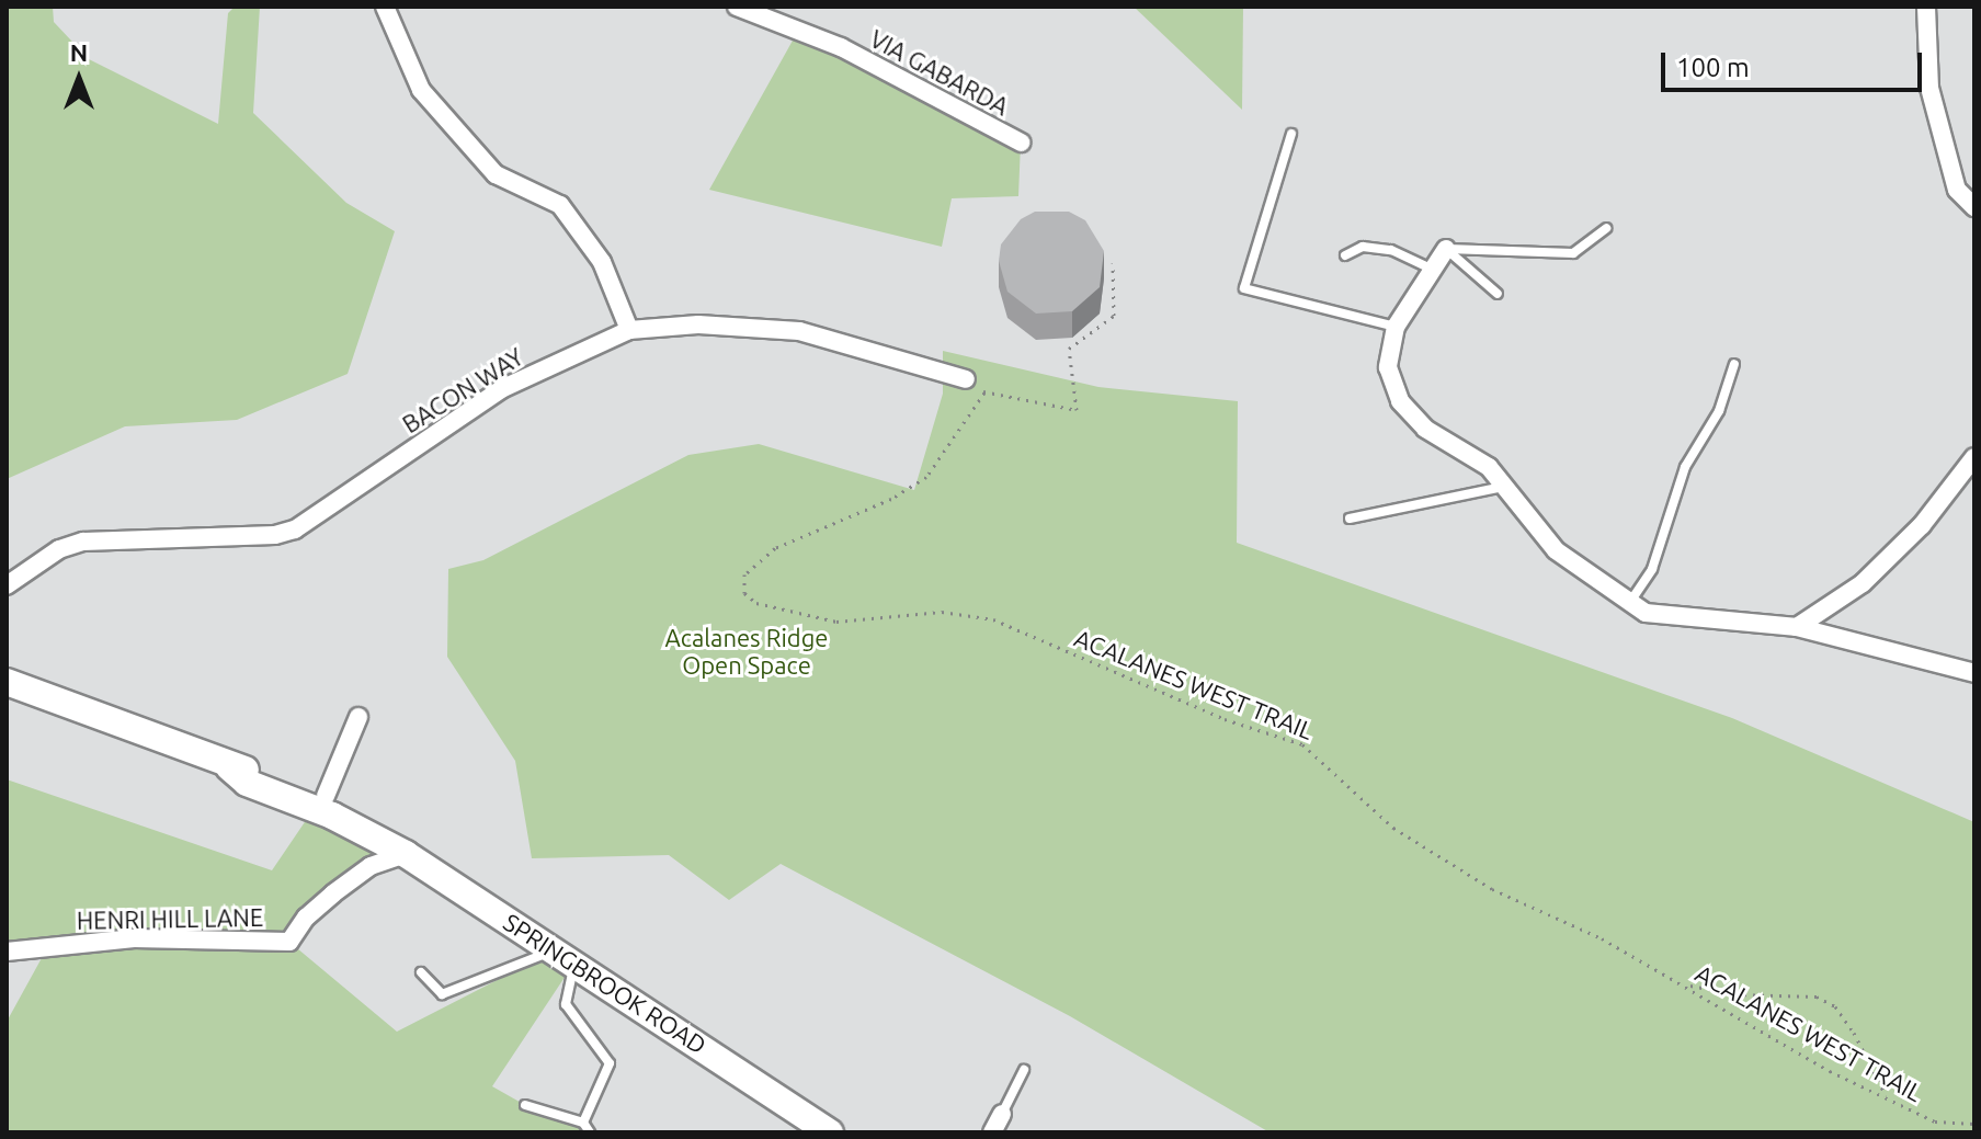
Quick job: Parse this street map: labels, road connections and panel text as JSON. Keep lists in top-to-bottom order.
{
  "streets": {
    "street": [
      "VIA GABARDA",
      "BACON WAY",
      "HENRI HILL LANE",
      "SPRINGBROOK ROAD"
    ],
    "path": ["ACALANES WEST TRAIL"]
  },
  "crossings": [
    ["HENRI HILL LANE", "SPRINGBROOK ROAD"]
  ],
  "parks": ["Acalanes Ridge Open Space"],
  "scale_bar": "100 m",
  "north": "top"
}
